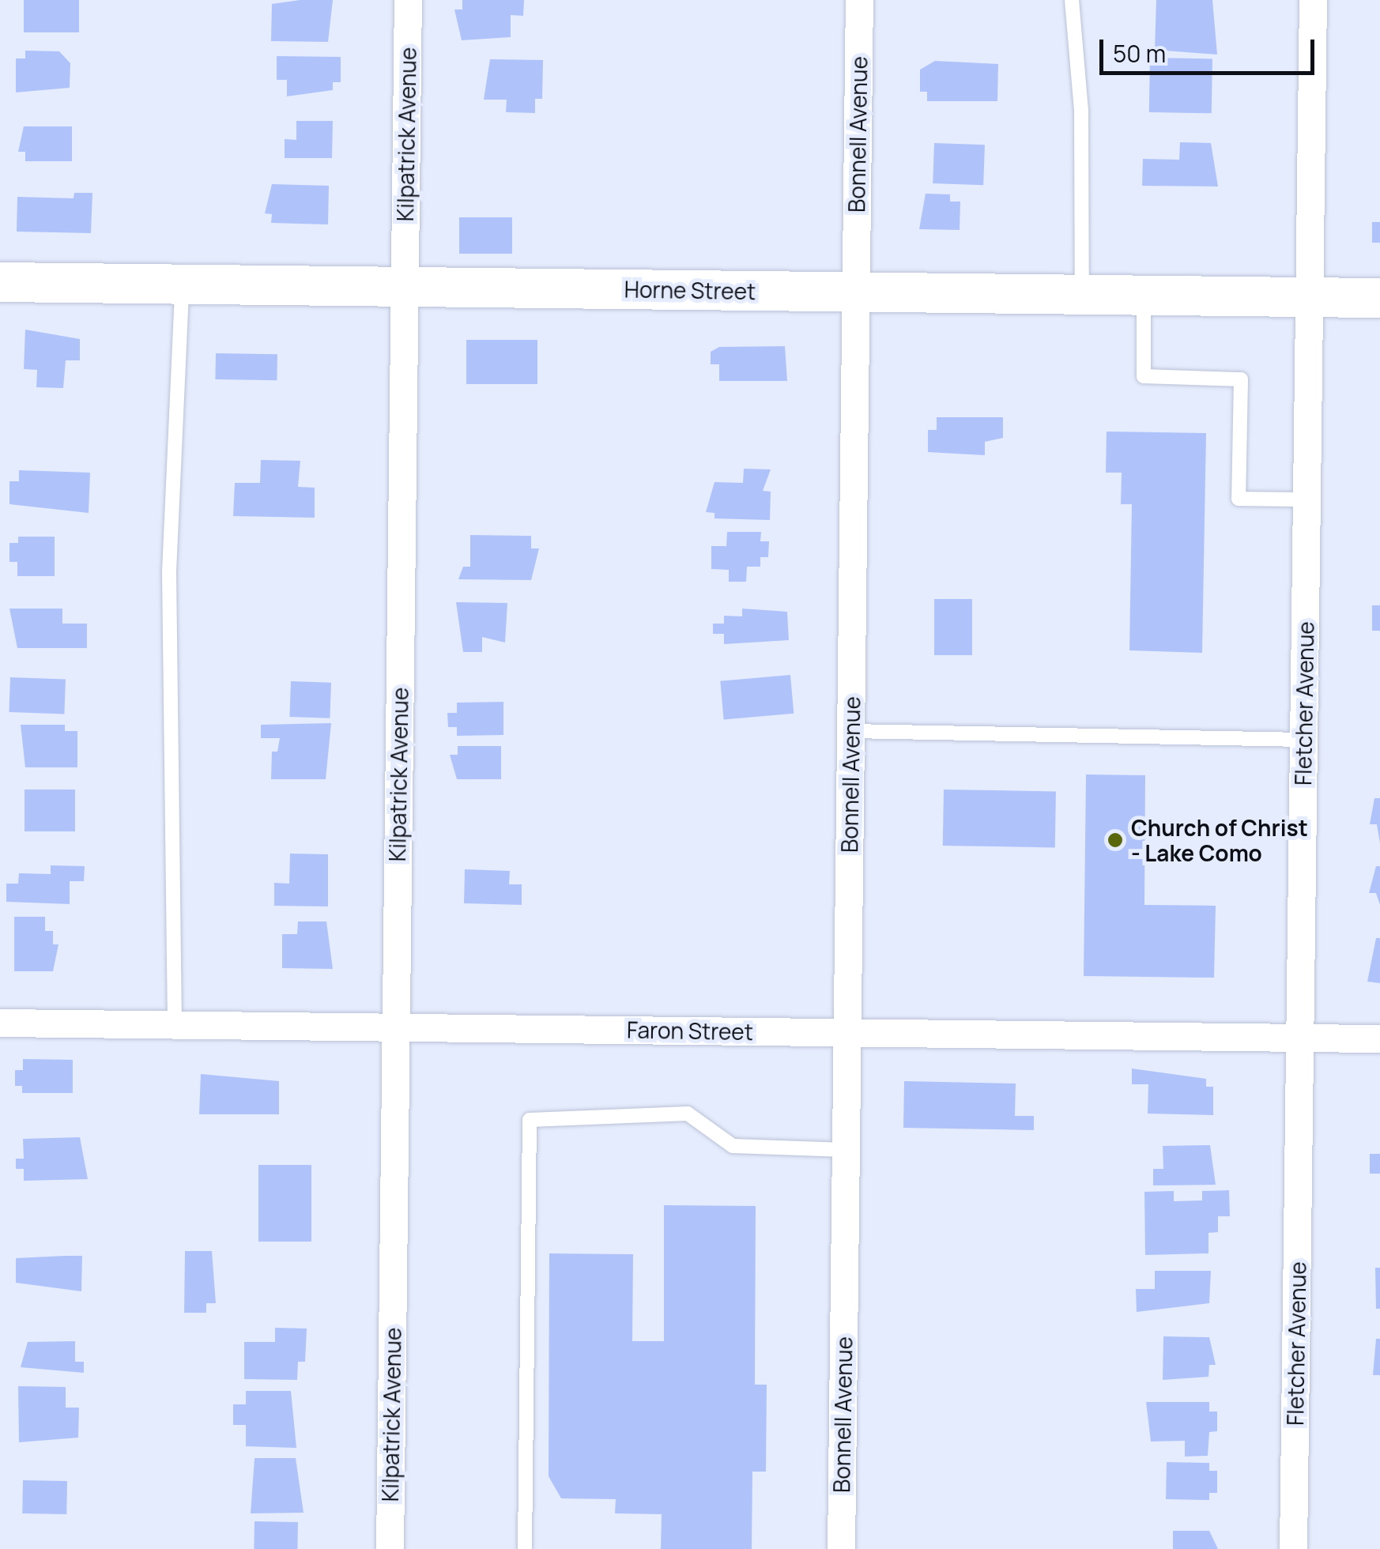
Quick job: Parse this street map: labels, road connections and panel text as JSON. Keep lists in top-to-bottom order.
{
  "streets": {
    "street": [
      "Kilpatrick Avenue",
      "Bonnell Avenue",
      "Horne Street",
      "Fletcher Avenue",
      "Faron Street"
    ]
  },
  "crossings": [
    ["Kilpatrick Avenue", "Horne Street"],
    ["Kilpatrick Avenue", "Faron Street"],
    ["Bonnell Avenue", "Horne Street"],
    ["Bonnell Avenue", "Faron Street"],
    ["Horne Street", "Fletcher Avenue"],
    ["Fletcher Avenue", "Faron Street"]
  ],
  "places": ["Church of Christ - Lake Como"],
  "scale_bar": "50 m"
}
